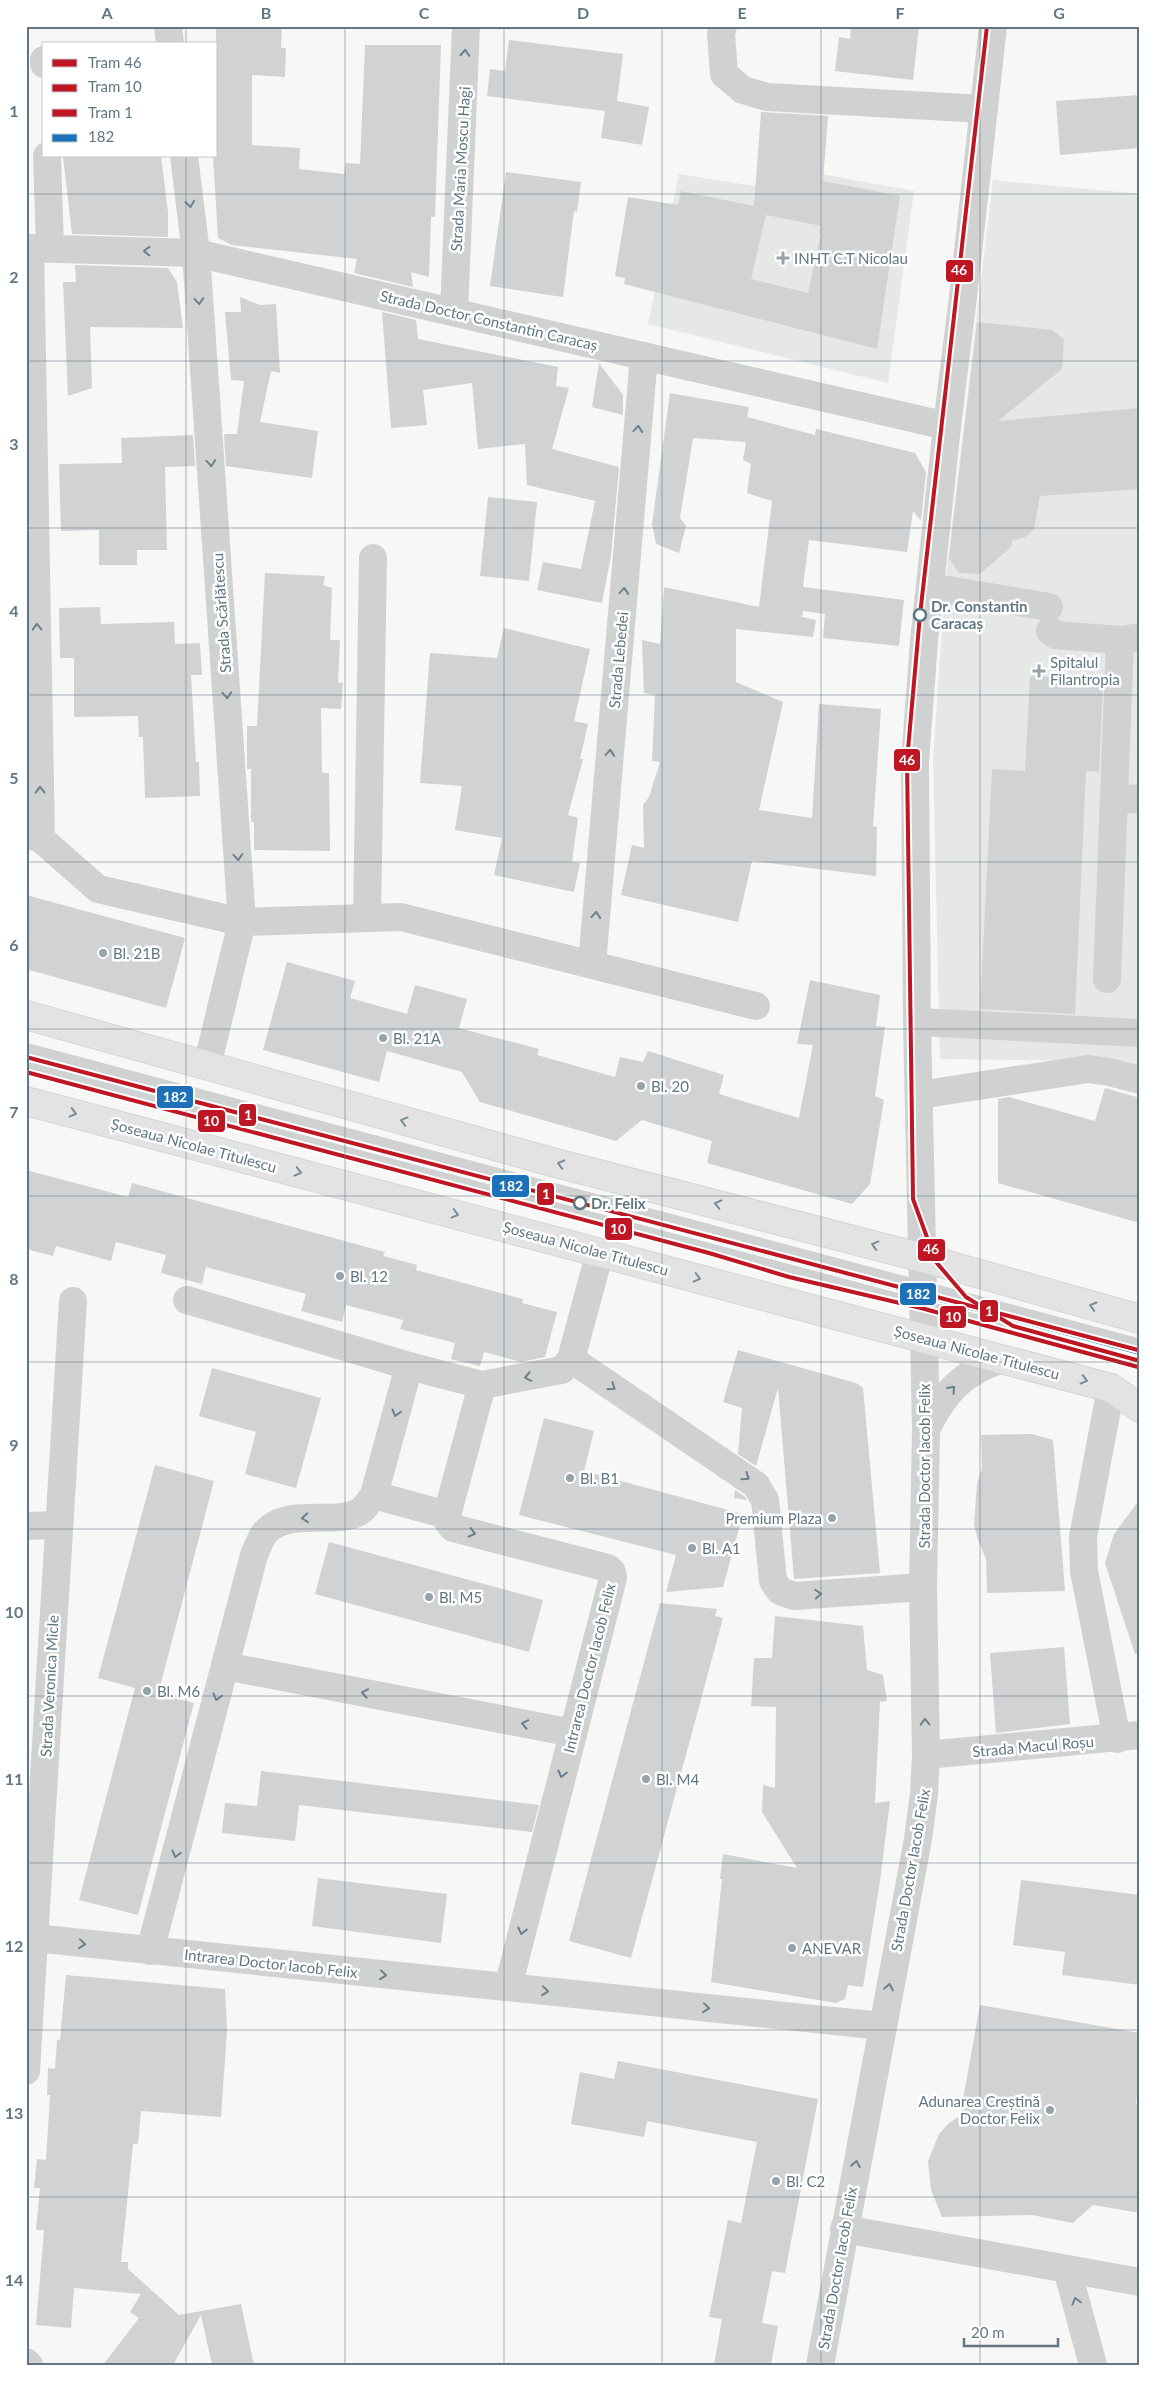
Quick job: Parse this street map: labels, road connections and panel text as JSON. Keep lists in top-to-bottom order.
{
  "streets": {
    "main road": ["Șoseaua Nicolae Titulescu"],
    "street": [
      "Strada Maria Moscu Hagi",
      "Strada Doctor Constantin Caracaș",
      "Strada Scărlătescu",
      "Strada Lebedei",
      "Strada Doctor Iacob Felix",
      "Intrarea Doctor Iacob Felix",
      "Strada Veronica Micle",
      "Strada Macul Roșu"
    ]
  },
  "crossings": [
    ["Strada Maria Moscu Hagi", "Strada Doctor Constantin Caracaș"],
    ["Strada Doctor Constantin Caracaș", "Strada Scărlătescu"],
    ["Strada Doctor Constantin Caracaș", "Strada Lebedei"],
    ["Șoseaua Nicolae Titulescu", "Strada Doctor Iacob Felix"],
    ["Strada Doctor Iacob Felix", "Intrarea Doctor Iacob Felix"],
    ["Strada Doctor Iacob Felix", "Strada Macul Roșu"],
    ["Intrarea Doctor Iacob Felix", "Strada Veronica Micle"]
  ],
  "one_way": ["Strada Maria Moscu Hagi", "Strada Doctor Iacob Felix"],
  "places": {
    "health": ["INHT C.T Nicolau", "Spitalul Filantropia"],
    "other": [
      "Dr. Constantin Caracaș",
      "Bl. 21B",
      "Bl. 21A",
      "Bl. 20",
      "Dr. Felix",
      "Bl. 12",
      "Bl. B1",
      "Premium Plaza",
      "Bl. A1",
      "Bl. M5",
      "Bl. M6",
      "Bl. M4",
      "ANEVAR",
      "Adunarea Creștină Doctor Felix",
      "Bl. C2"
    ]
  },
  "lines": [
    "tram line 46",
    "tram line 1",
    "transit line 182",
    "tram line 10"
  ],
  "legend": [
    "Tram 46",
    "Tram 10",
    "Tram 1",
    "182"
  ],
  "scale_bar": "20 m",
  "grid": {
    "columns": [
      "A",
      "B",
      "C",
      "D",
      "E",
      "F",
      "G"
    ],
    "rows": [
      "1",
      "2",
      "3",
      "4",
      "5",
      "6",
      "7",
      "8",
      "9",
      "10",
      "11",
      "12",
      "13",
      "14"
    ]
  }
}
